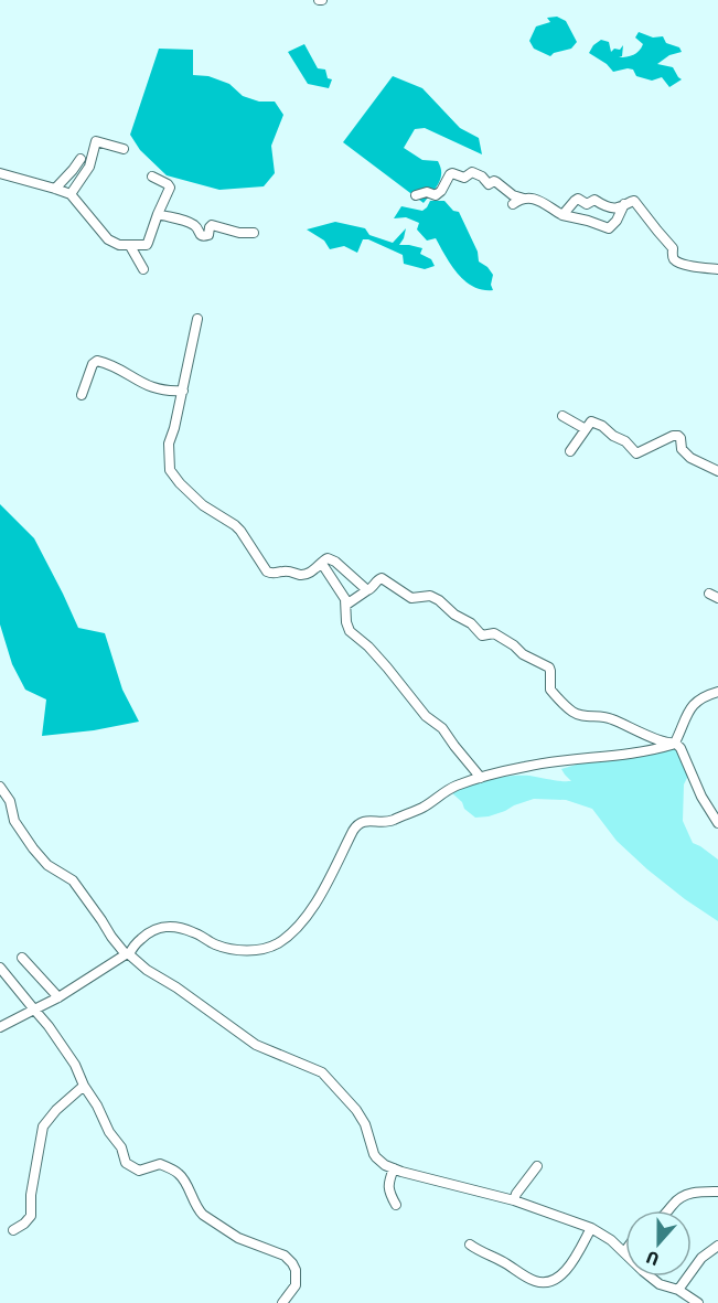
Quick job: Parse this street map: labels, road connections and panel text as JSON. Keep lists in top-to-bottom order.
{
  "north": "bottom"
}
